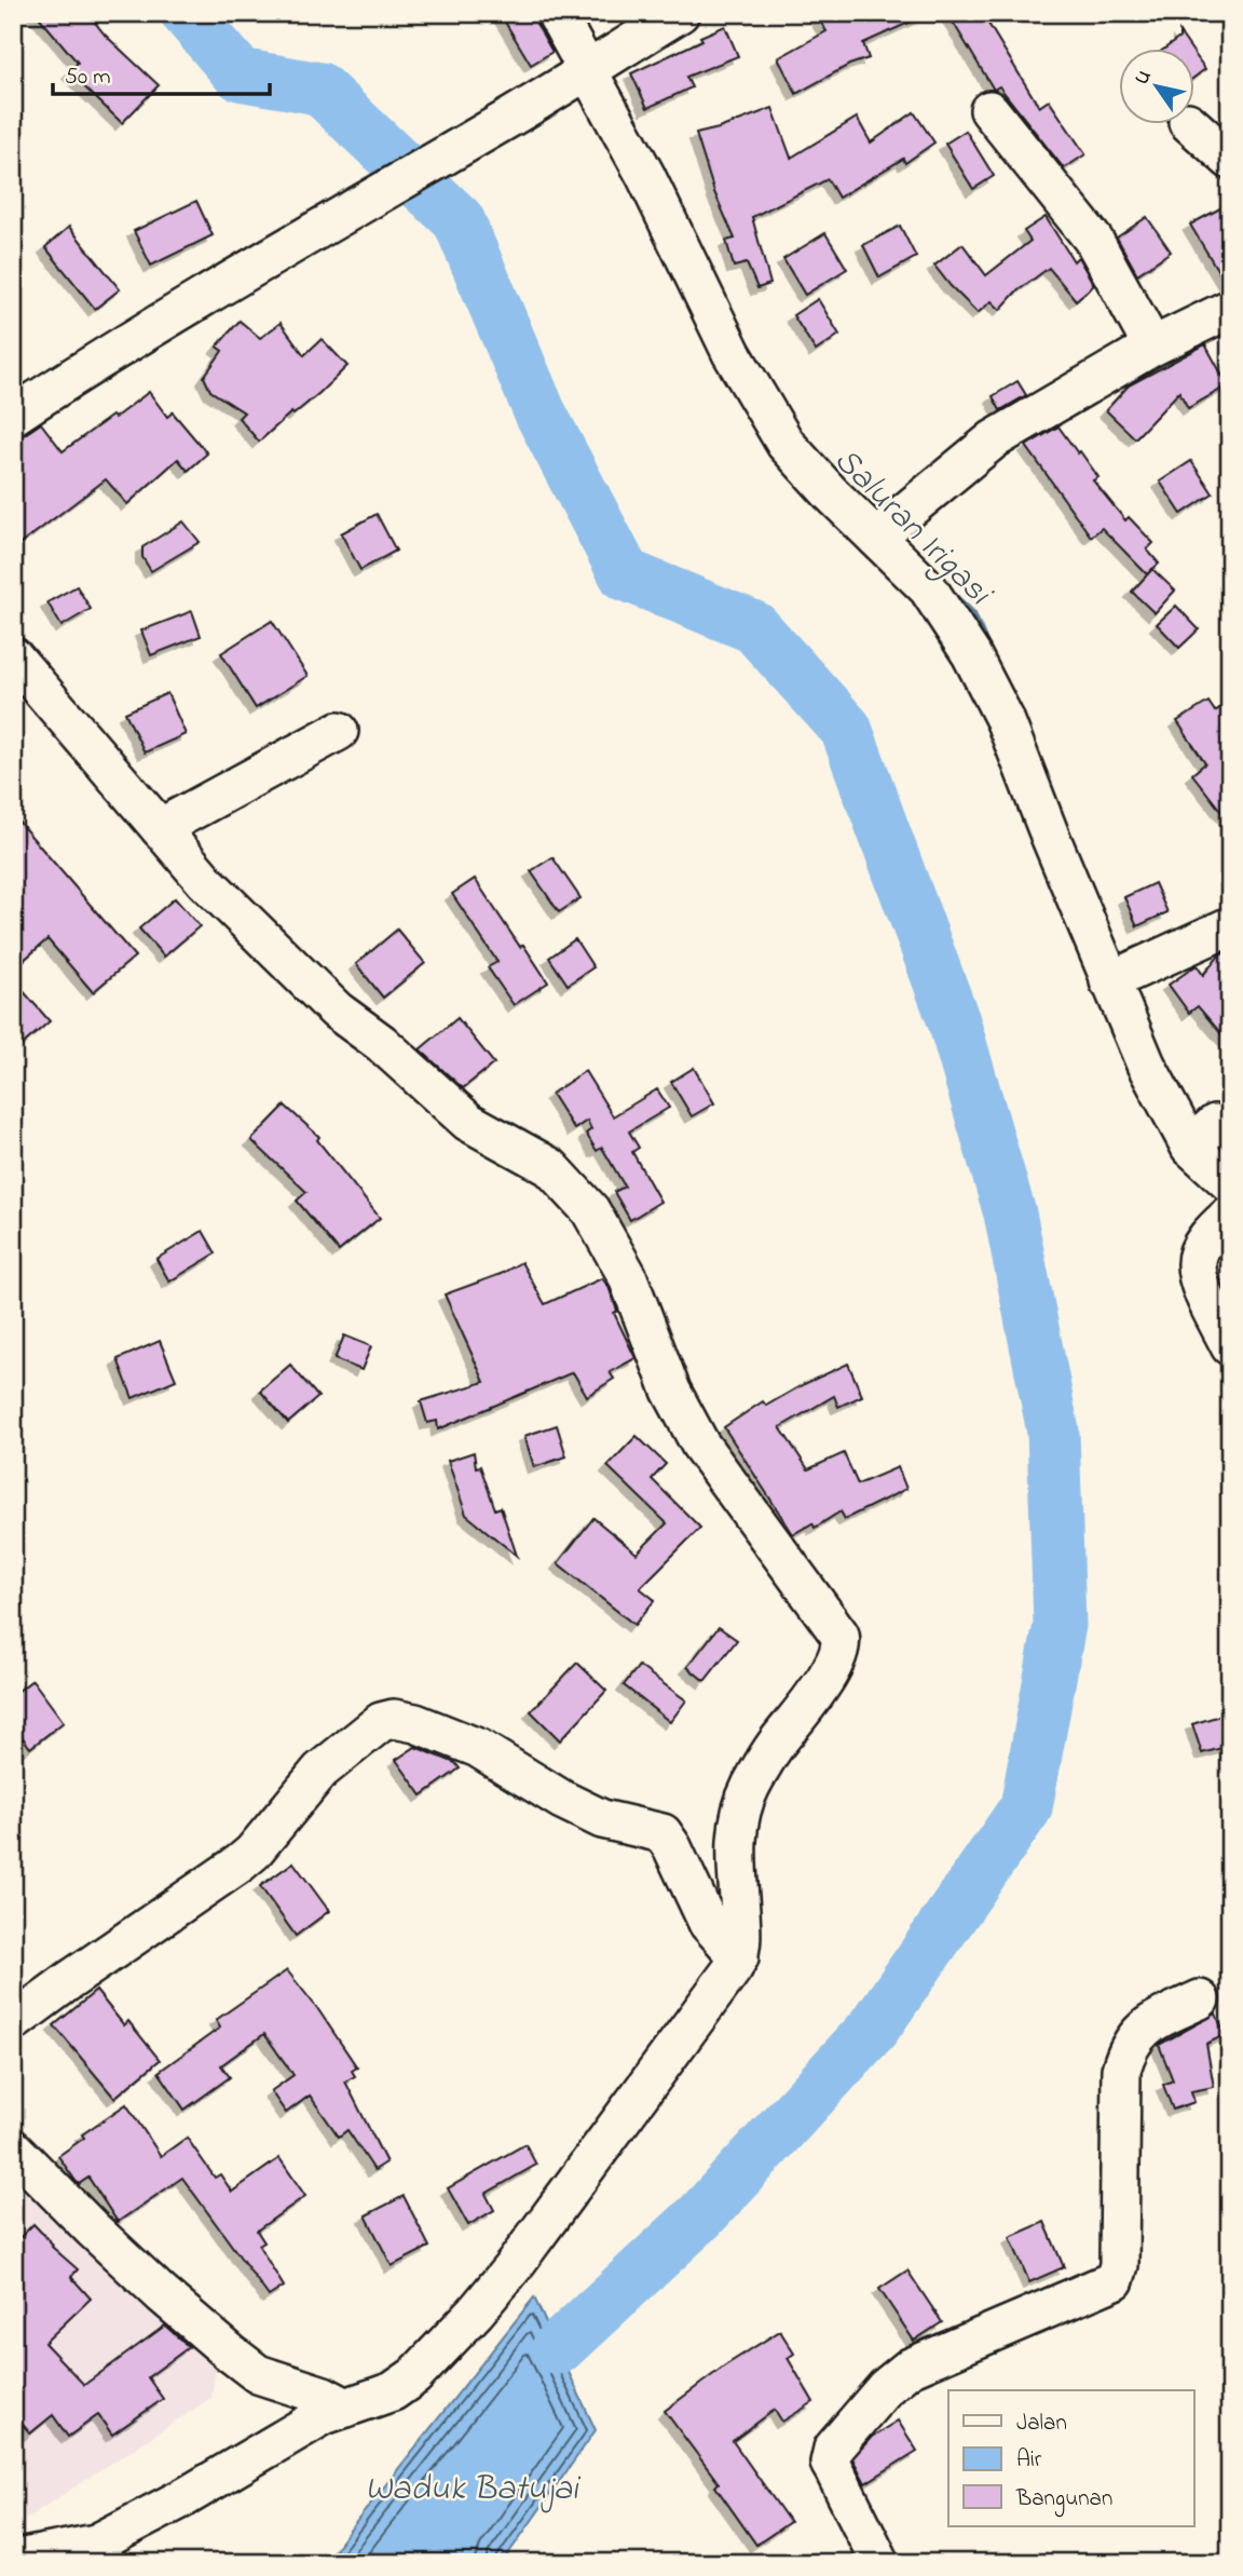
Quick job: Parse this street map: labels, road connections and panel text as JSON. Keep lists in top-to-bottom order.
{
  "water": ["Saluran Irigasi", "Waduk Batujai"],
  "legend": ["Jalan", "Air", "Bangunan"],
  "scale_bar": "50 m",
  "north": "top left"
}
